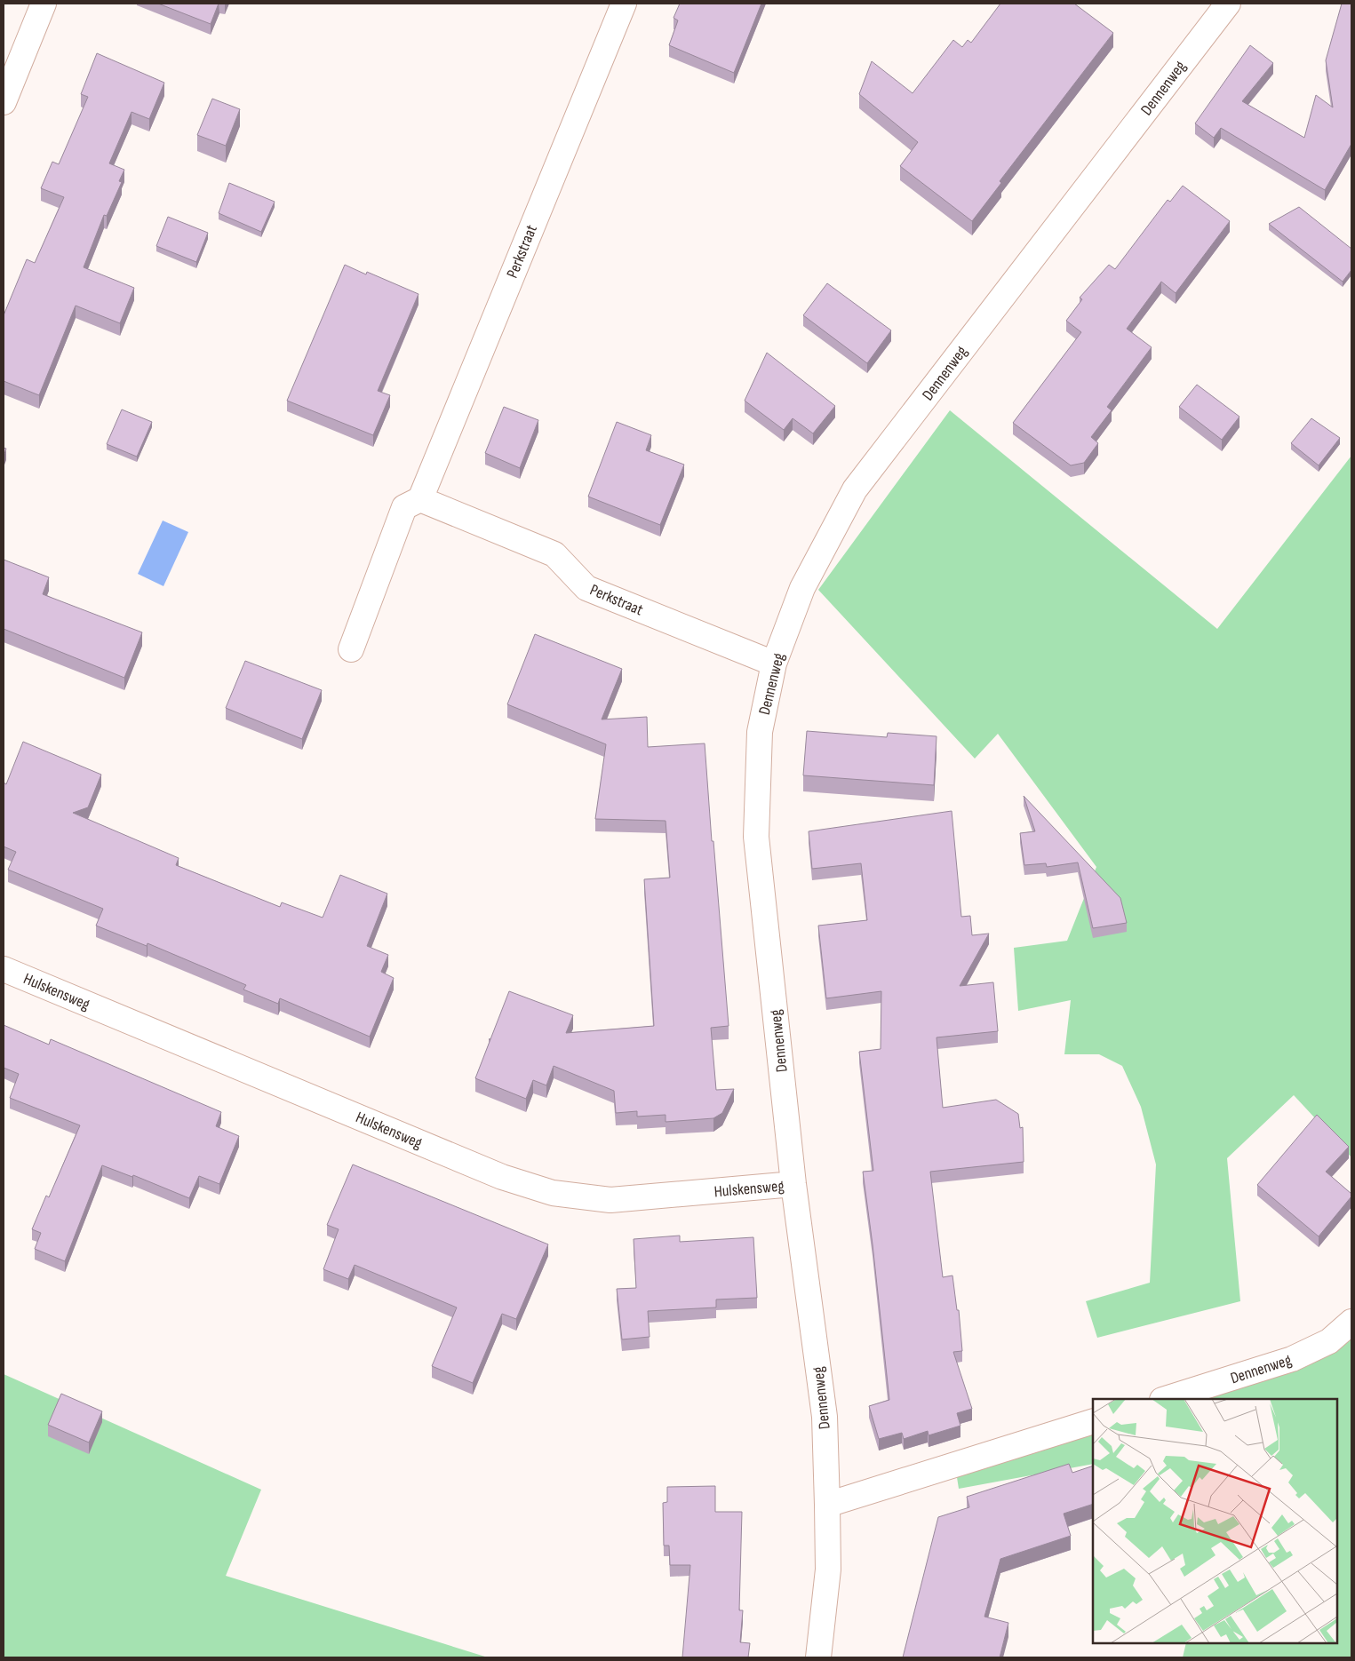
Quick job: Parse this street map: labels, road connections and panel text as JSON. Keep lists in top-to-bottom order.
{
  "streets": {
    "street": ["Dennenweg", "Perkstraat", "Hulskensweg"]
  },
  "crossings": [
    ["Dennenweg", "Perkstraat"],
    ["Dennenweg", "Hulskensweg"]
  ]
}
